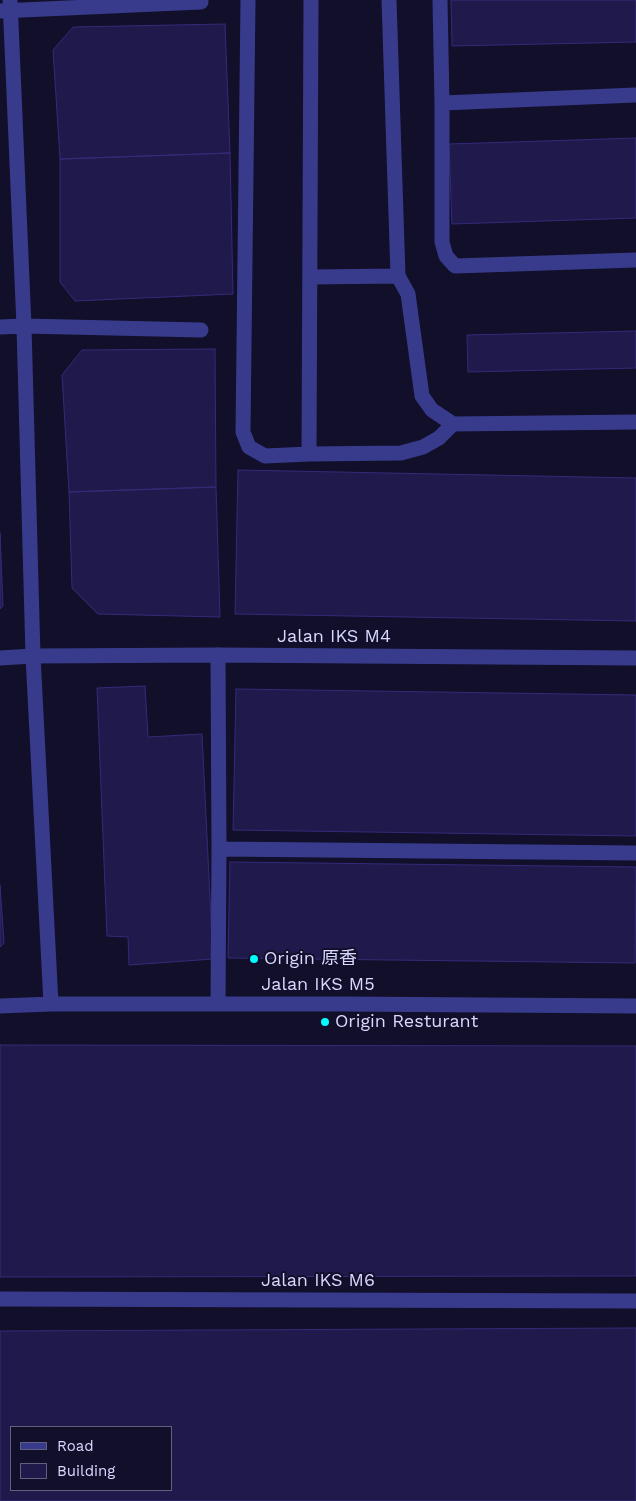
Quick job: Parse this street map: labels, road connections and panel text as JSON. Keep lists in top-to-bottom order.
{
  "streets": {
    "street": ["Jalan IKS M4", "Jalan IKS M5", "Jalan IKS M6"]
  },
  "places": ["Origin 原香", "Origin Resturant"],
  "legend": ["Road", "Building"]
}
